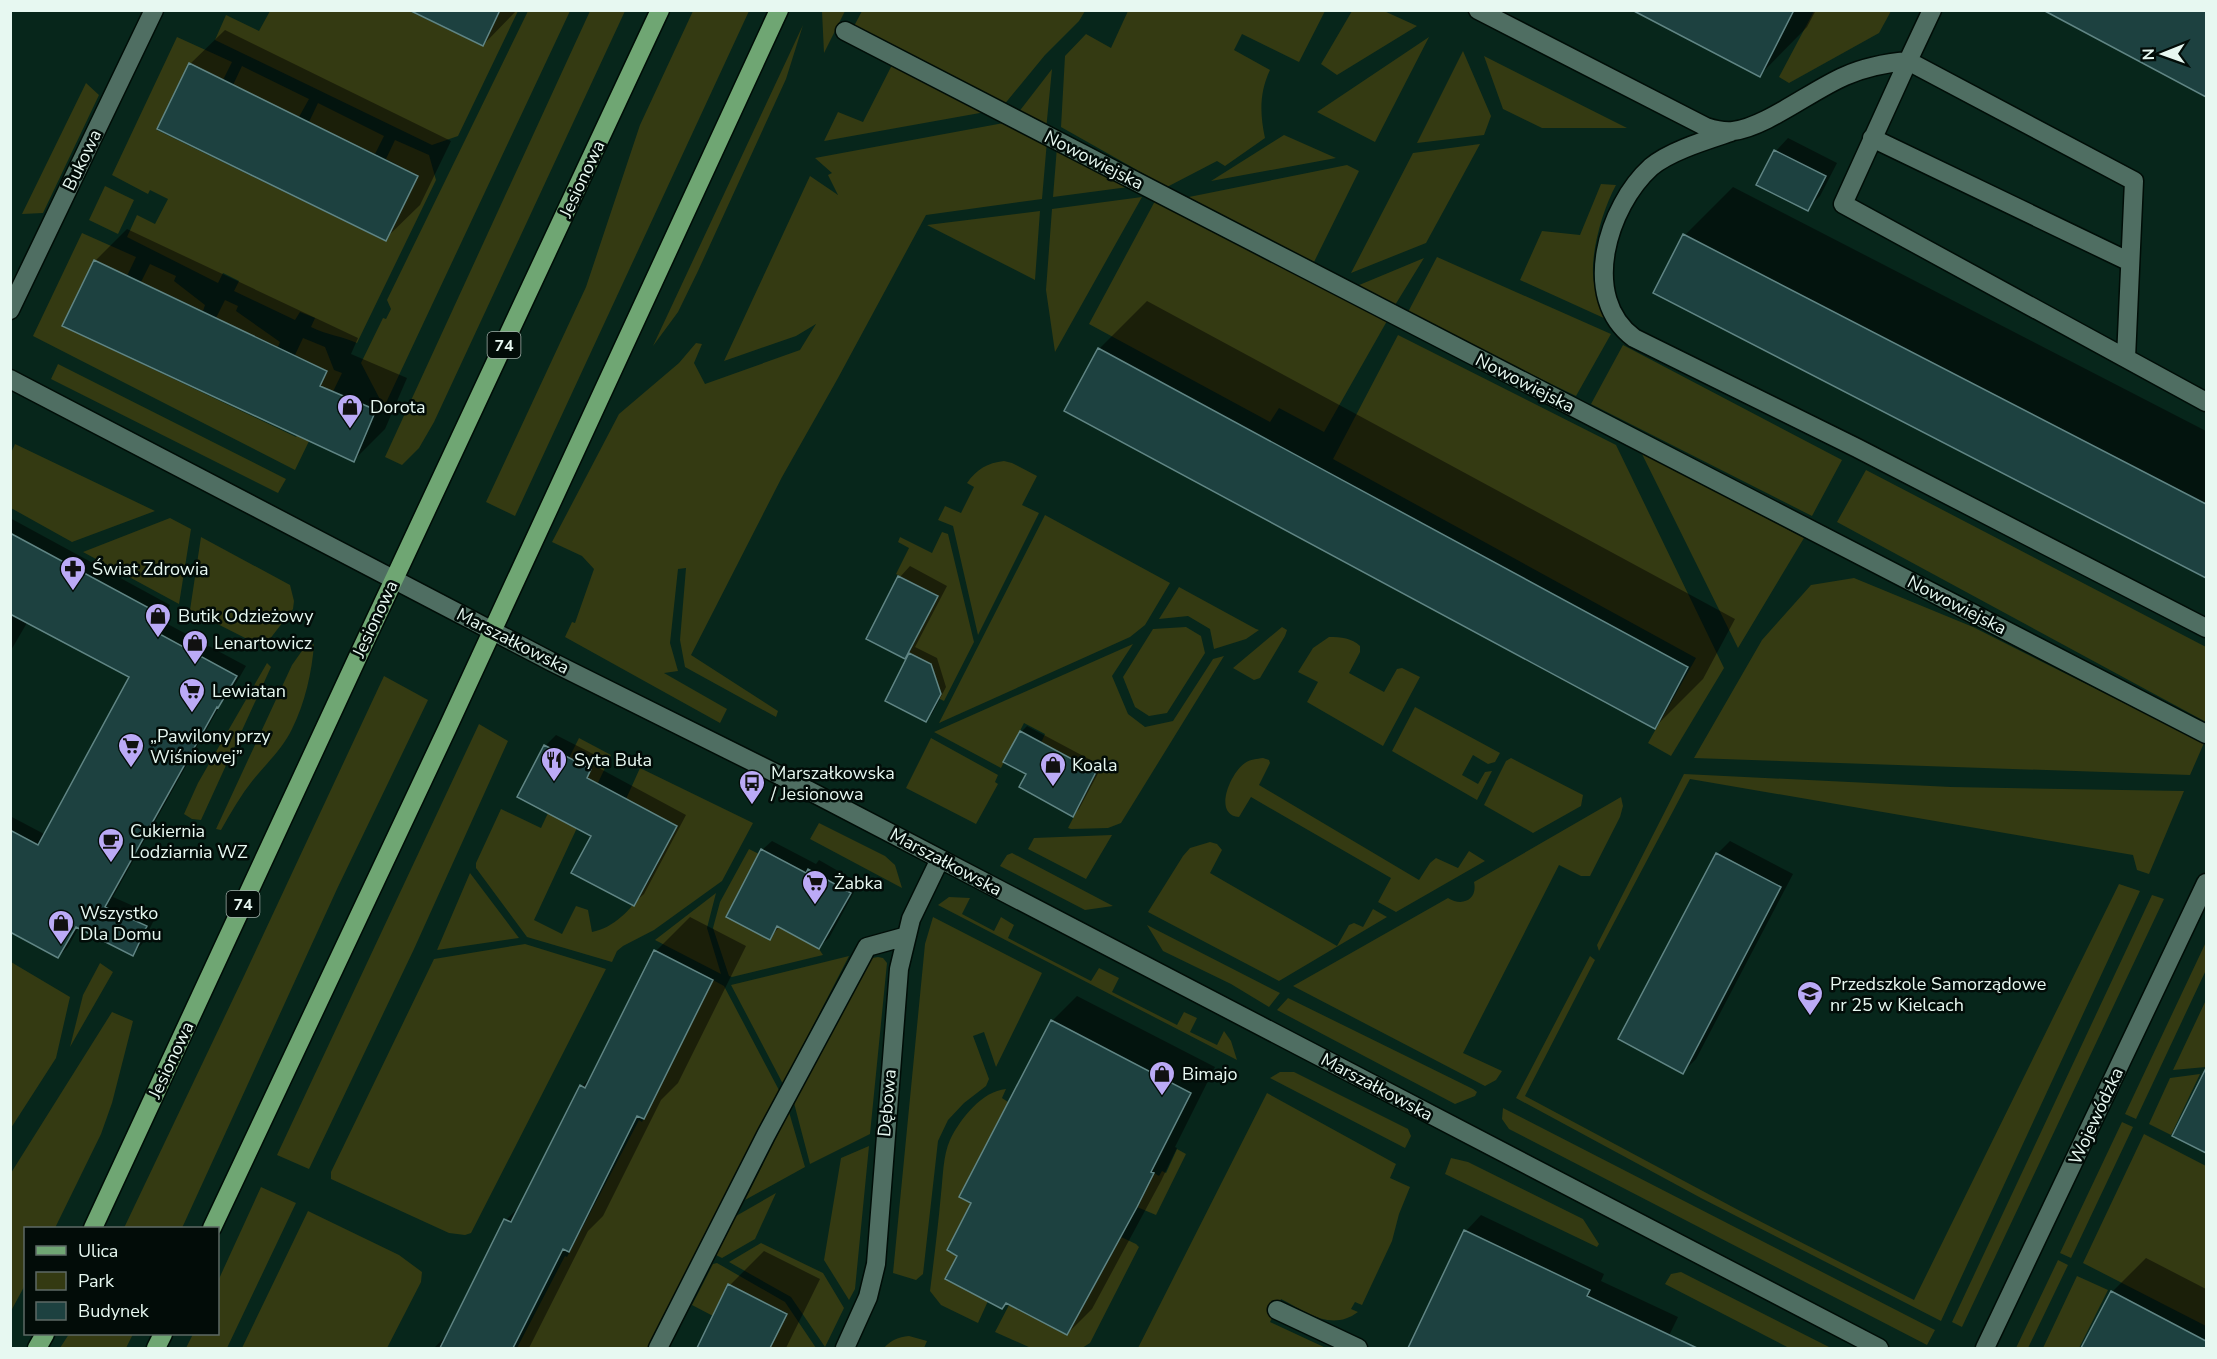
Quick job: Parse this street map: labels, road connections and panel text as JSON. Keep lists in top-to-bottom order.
{
  "streets": {
    "main road": ["Jesionowa", "74"],
    "street": [
      "Bukowa",
      "Nowowiejska",
      "Marszałkowska",
      "Dębowa",
      "Wojewódzka"
    ]
  },
  "crossings": [
    ["Jesionowa", "Marszałkowska"],
    ["Marszałkowska", "Dębowa"]
  ],
  "places": {
    "shop": [
      "Dorota",
      "Butik Odzieżowy",
      "Lenartowicz",
      "Koala",
      "Wszystko Dla Domu",
      "Bimajo"
    ],
    "pharmacy": ["Świat Zdrowia"],
    "supermarket": ["Lewiatan", "„Pawilony przy Wiśniowej”", "Żabka"],
    "restaurant": ["Syta Buła"],
    "bus stop": ["Marszałkowska / Jesionowa"],
    "cafe": ["Cukiernia Lodziarnia WZ"],
    "school or university": ["Przedszkole Samorządowe nr 25 w Kielcach"]
  },
  "legend": ["Ulica", "Park", "Budynek"],
  "north": "left"
}
